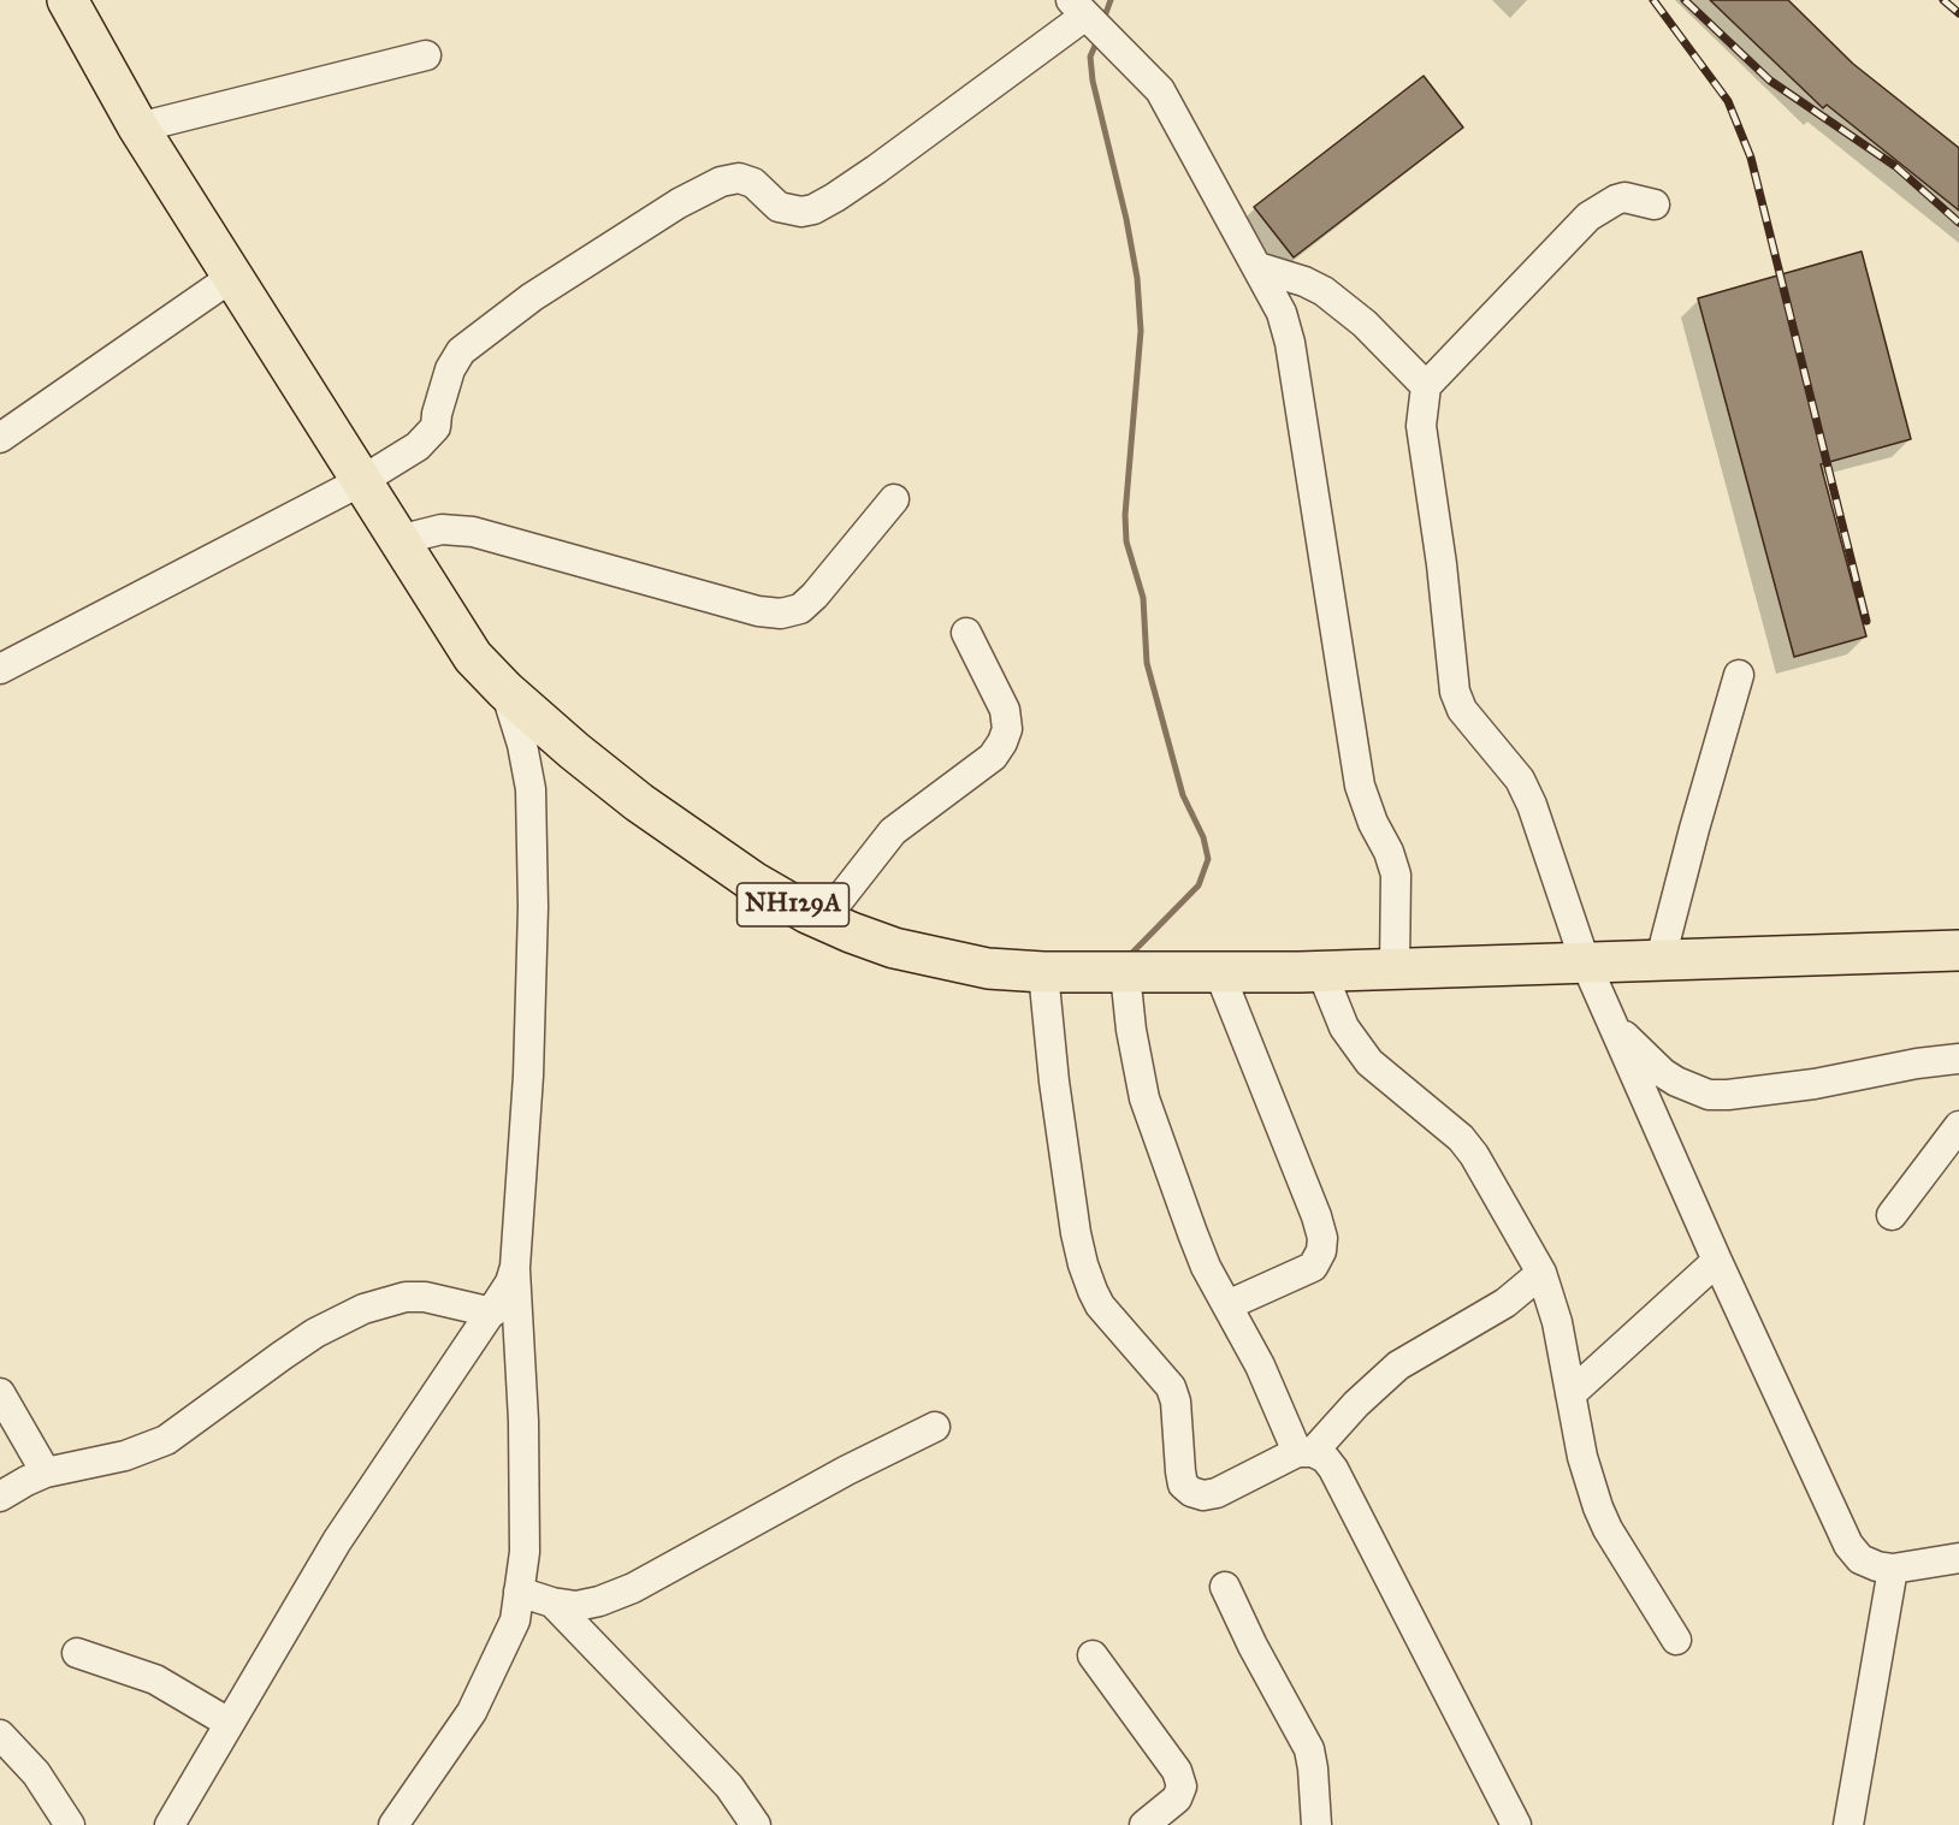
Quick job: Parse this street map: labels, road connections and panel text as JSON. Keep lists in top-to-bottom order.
{
  "streets": {
    "highway": ["NH129A"]
  }
}
